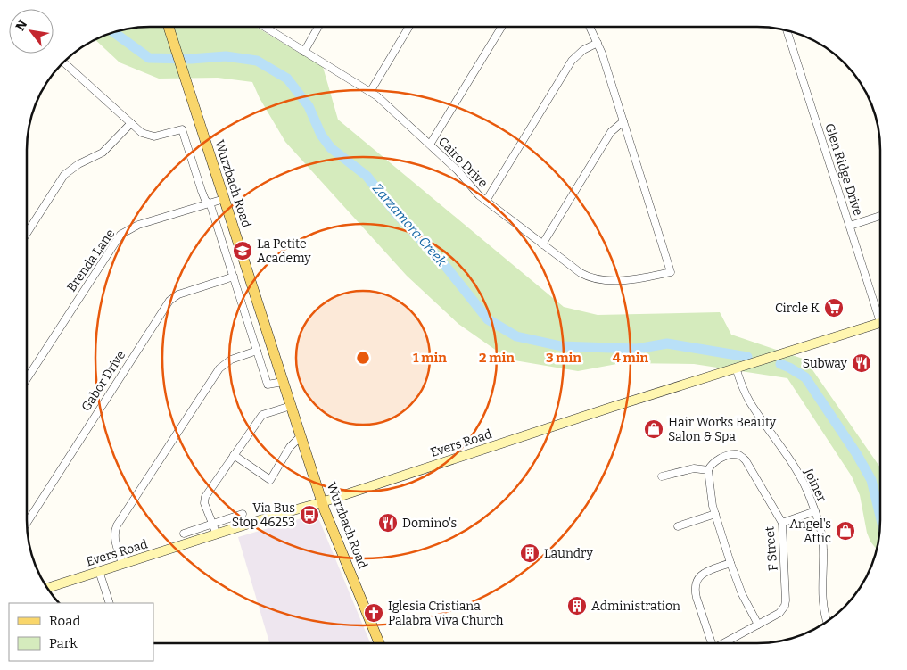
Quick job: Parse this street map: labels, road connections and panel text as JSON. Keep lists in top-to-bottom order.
{
  "streets": {
    "main road": ["Wurzbach Road", "Evers Road"],
    "street": [
      "Cairo Drive",
      "Glen Ridge Drive",
      "Brenda Lane",
      "Gabor Drive",
      "Joiner",
      "F Street"
    ]
  },
  "crossings": [
    ["Wurzbach Road", "Brenda Lane"],
    ["Wurzbach Road", "Evers Road"],
    ["Evers Road", "Joiner"]
  ],
  "water": ["Zarzamora Creek"],
  "places": {
    "school or university": ["La Petite Academy"],
    "supermarket": ["Circle K"],
    "restaurant": ["Subway", "Domino's"],
    "shop": ["Hair Works Beauty Salon & Spa", "Angel's Attic"],
    "bus stop": ["Via Bus Stop 46253"],
    "building": ["Laundry", "Administration"],
    "church": ["Iglesia Cristiana Palabra Viva Church"]
  },
  "legend": ["Road", "Park"],
  "north": "top left",
  "rings": [
    "1 min",
    "2 min",
    "3 min",
    "4 min"
  ]
}
